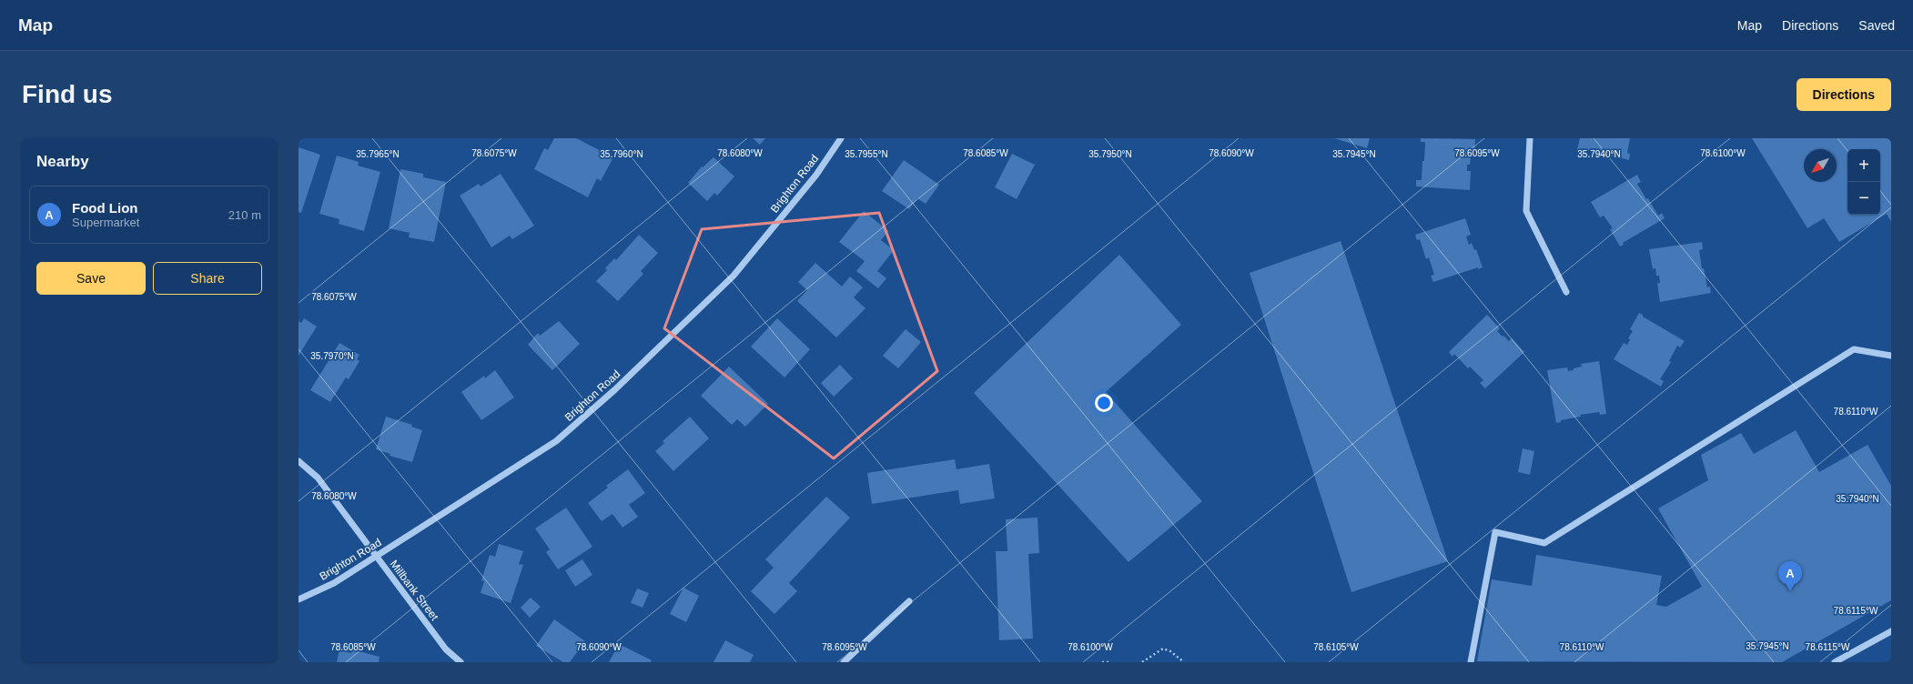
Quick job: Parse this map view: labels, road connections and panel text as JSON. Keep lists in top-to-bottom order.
{
  "streets": {
    "street": ["Brighton Road", "Millbank Street"]
  },
  "crossings": [
    ["Brighton Road", "Millbank Street"]
  ],
  "north": "bottom left",
  "page": {
    "header": "Map",
    "nav": ["Map", "Directions", "Saved"],
    "buttons": [
      "Directions",
      ["Save", "Share"]
    ],
    "title": "Find us",
    "heading": "Nearby",
    "map_buttons": ["+", "−"],
    "list": [
      {
        "mark": "A",
        "name": "Food Lion",
        "note": "Supermarket",
        "value": "210 m"
      }
    ],
    "pins": "A"
  },
  "coordinates": [
    "78.6075°W",
    "78.6080°W",
    "78.6085°W",
    "78.6090°W",
    "78.6095°W",
    "78.6100°W",
    "35.7960°N",
    "35.7945°N",
    "35.7965°N",
    "35.7955°N",
    "35.7950°N",
    "35.7940°N",
    "35.7970°N",
    "78.6110°W",
    "78.6115°W",
    "78.6105°W"
  ]
}
